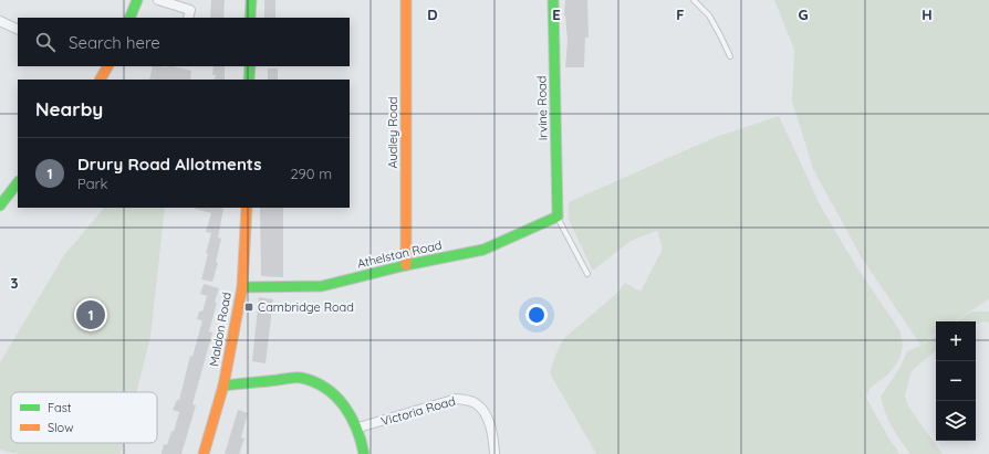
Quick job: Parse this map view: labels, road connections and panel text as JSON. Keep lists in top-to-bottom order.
{
  "streets": {
    "street": [
      "Irvine Road",
      "Audley Road",
      "Athelstan Road",
      "Maldon Road",
      "Victoria Road"
    ]
  },
  "crossings": [
    ["Irvine Road", "Athelstan Road"],
    ["Audley Road", "Athelstan Road"],
    ["Athelstan Road", "Maldon Road"]
  ],
  "places": {
    "transit": ["Cambridge Road"]
  },
  "legend": ["Fast", "Slow"],
  "page": {
    "search": "Search here",
    "heading": "Nearby",
    "list": [
      {
        "mark": "1",
        "name": "Drury Road Allotments",
        "note": "Park",
        "value": "290 m"
      }
    ],
    "pins": "1",
    "map_buttons": ["+", "−"]
  },
  "grid": {
    "columns": [
      "D",
      "E",
      "F",
      "G",
      "H"
    ],
    "rows": ["3"]
  }
}
